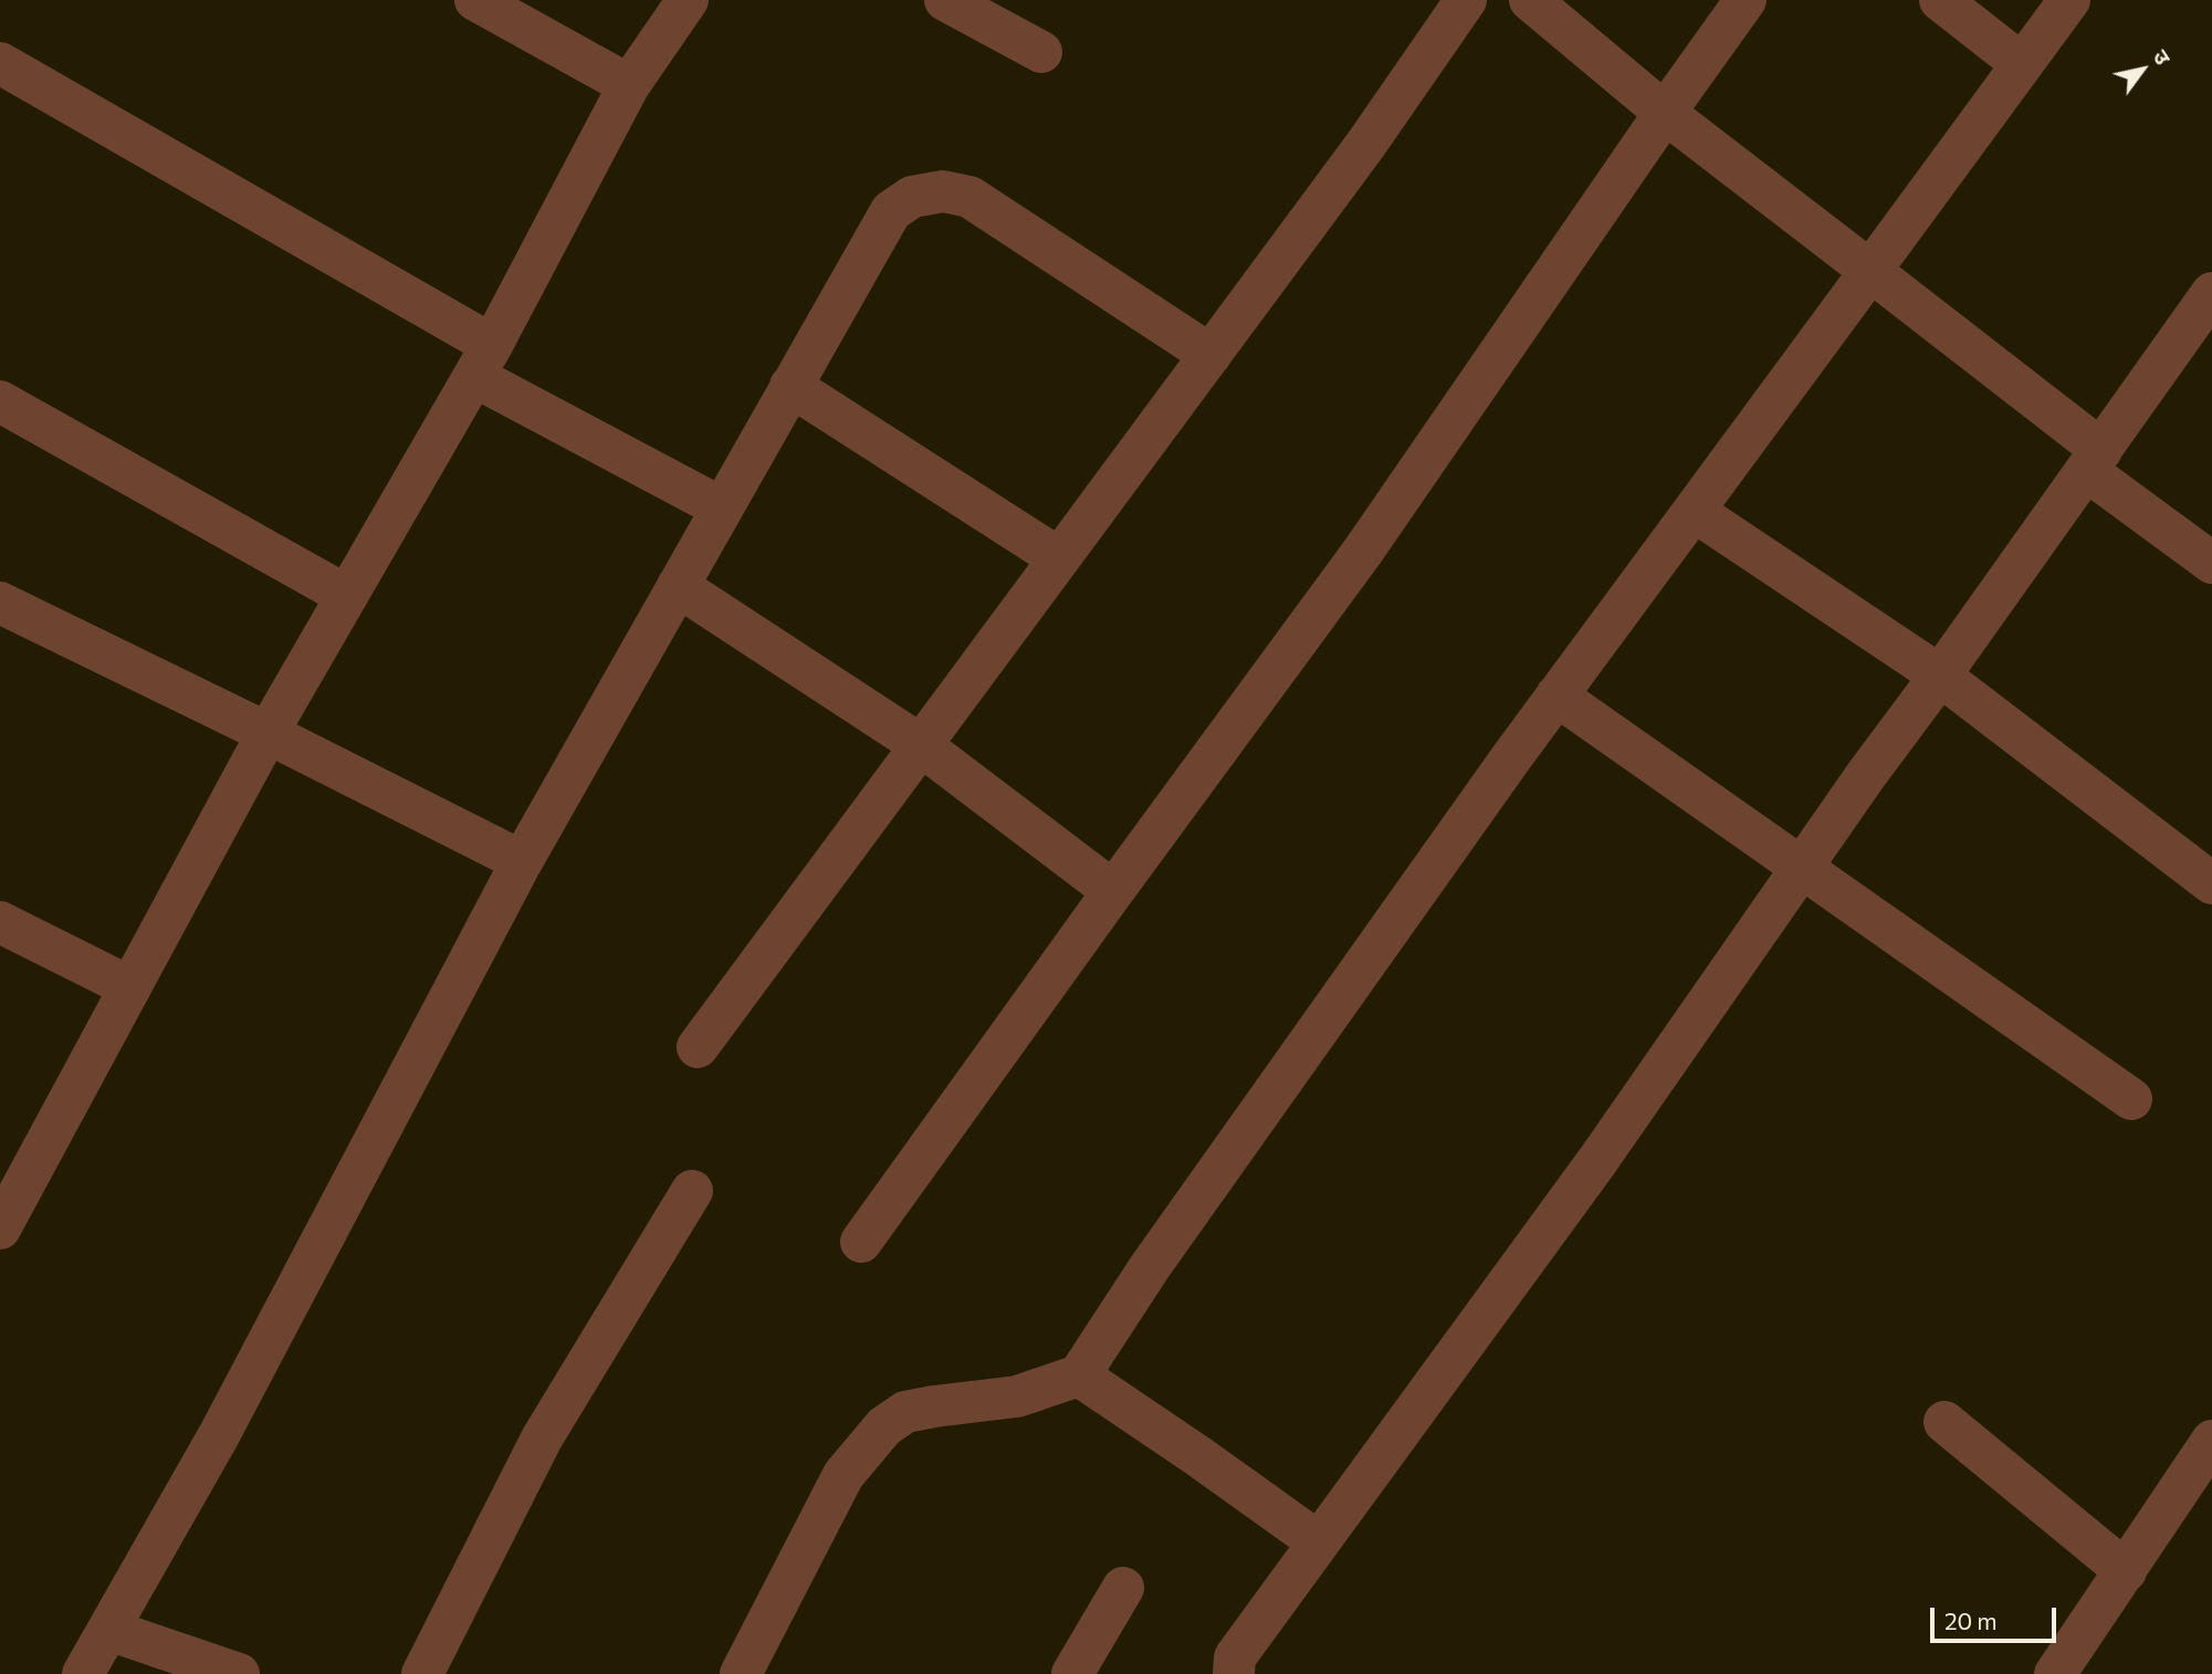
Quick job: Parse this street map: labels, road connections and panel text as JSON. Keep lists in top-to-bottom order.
{
  "scale_bar": "20 m",
  "north": "top right"
}
